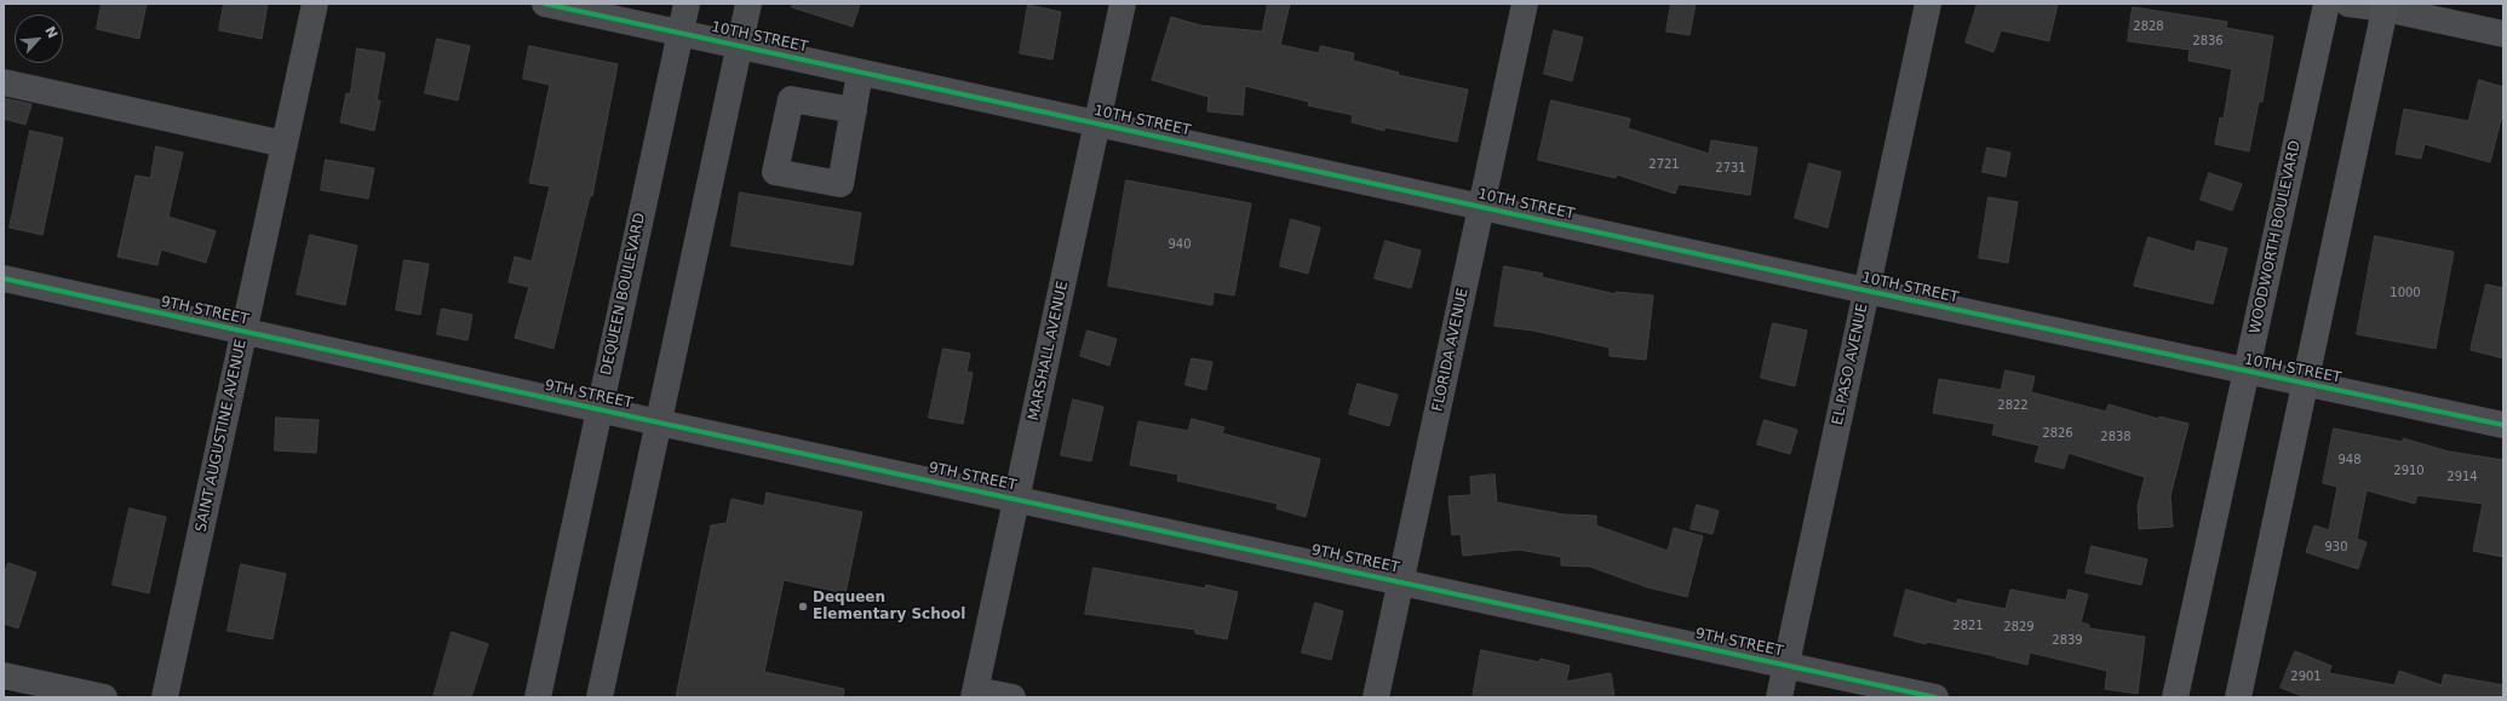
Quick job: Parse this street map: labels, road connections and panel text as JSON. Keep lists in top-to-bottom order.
{
  "streets": {
    "main road": ["WOODWORTH BOULEVARD"],
    "street": [
      "10TH STREET",
      "DEQUEEN BOULEVARD",
      "9TH STREET",
      "FLORIDA AVENUE",
      "MARSHALL AVENUE",
      "EL PASO AVENUE",
      "SAINT AUGUSTINE AVENUE"
    ]
  },
  "crossings": [
    ["10TH STREET", "WOODWORTH BOULEVARD"],
    ["10TH STREET", "DEQUEEN BOULEVARD"],
    ["10TH STREET", "FLORIDA AVENUE"],
    ["10TH STREET", "MARSHALL AVENUE"],
    ["10TH STREET", "EL PASO AVENUE"],
    ["DEQUEEN BOULEVARD", "9TH STREET"],
    ["9TH STREET", "FLORIDA AVENUE"],
    ["9TH STREET", "MARSHALL AVENUE"],
    ["9TH STREET", "EL PASO AVENUE"],
    ["9TH STREET", "SAINT AUGUSTINE AVENUE"]
  ],
  "places": ["Dequeen Elementary School"],
  "house_numbers": [
    "2828",
    "2836",
    "2721",
    "2731",
    "940",
    "1000",
    "2822",
    "2826",
    "2838",
    "948",
    "2910",
    "2914",
    "930",
    "2821",
    "2829",
    "2839",
    "2901"
  ],
  "north": "top right"
}
